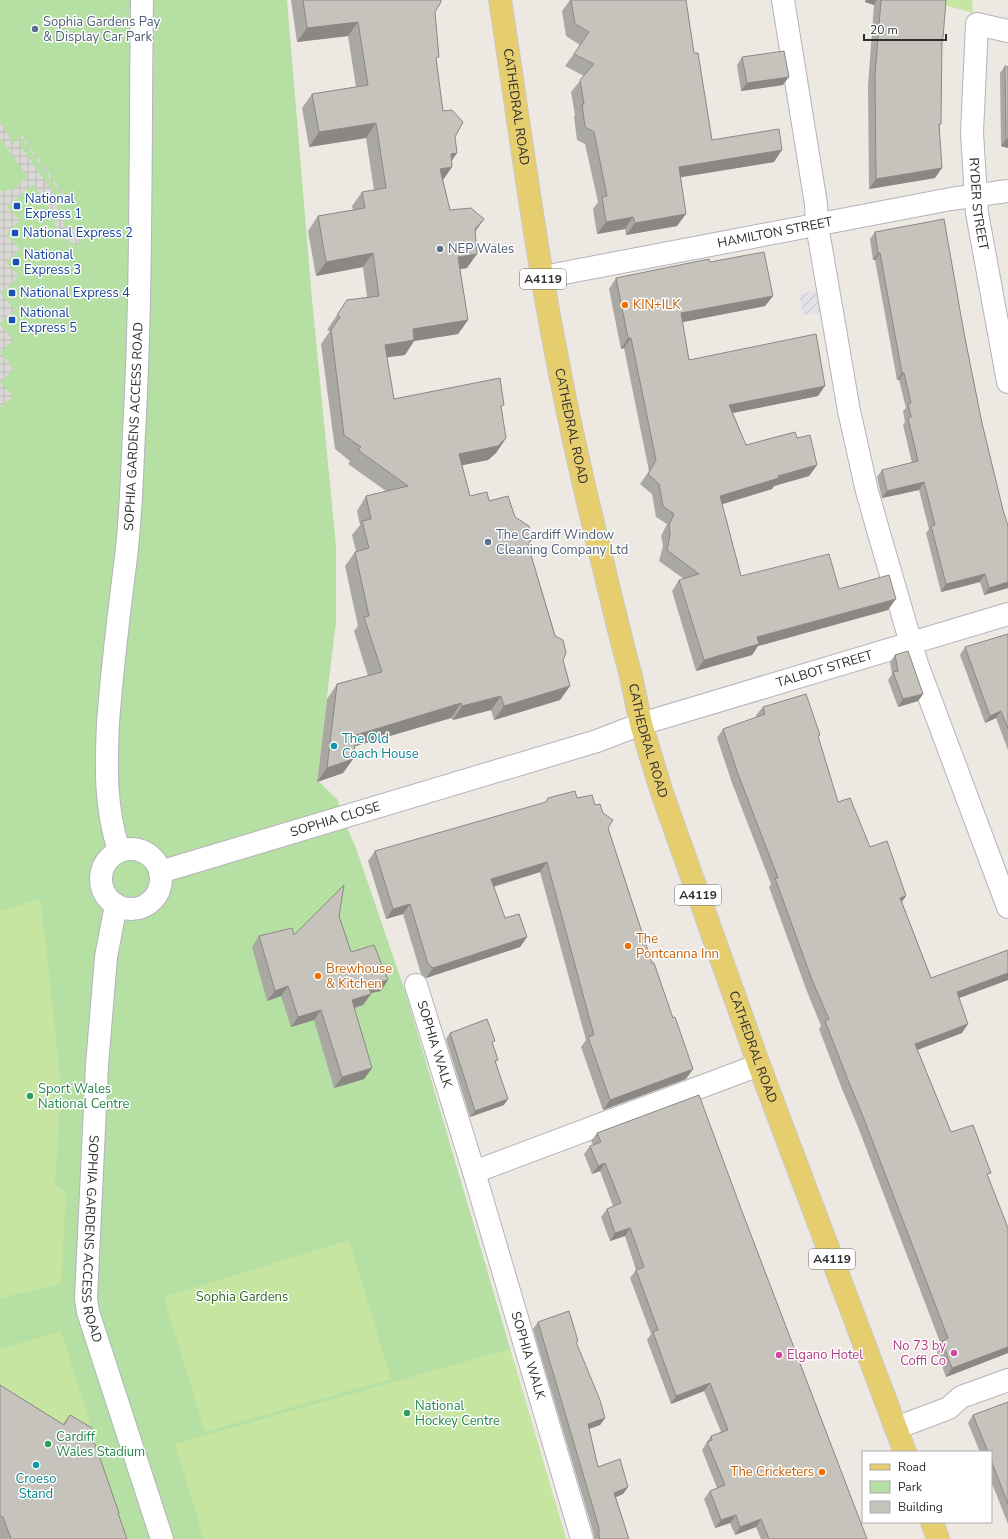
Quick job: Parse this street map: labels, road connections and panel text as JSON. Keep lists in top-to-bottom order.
{
  "streets": {
    "main road": ["CATHEDRAL ROAD", "A4119"],
    "street": [
      "RYDER STREET",
      "HAMILTON STREET",
      "SOPHIA GARDENS ACCESS ROAD",
      "TALBOT STREET",
      "SOPHIA CLOSE",
      "SOPHIA WALK"
    ]
  },
  "crossings": [
    ["CATHEDRAL ROAD", "HAMILTON STREET"],
    ["CATHEDRAL ROAD", "TALBOT STREET"],
    ["CATHEDRAL ROAD", "SOPHIA CLOSE"],
    ["RYDER STREET", "HAMILTON STREET"],
    ["SOPHIA GARDENS ACCESS ROAD", "SOPHIA CLOSE"],
    ["TALBOT STREET", "SOPHIA CLOSE"]
  ],
  "parks": ["Sophia Gardens"],
  "places": {
    "other": [
      "Sophia Gardens Pay & Display Car Park",
      "NEP Wales",
      "KIN+ILK",
      "The Cardiff Window Cleaning Company Ltd",
      "The Old Coach House",
      "The Pontcanna Inn",
      "Brewhouse & Kitchen",
      "Sport Wales National Centre",
      "No 73 by Coffi Co",
      "Elgano Hotel",
      "National Hockey Centre",
      "Cardiff Wales Stadium",
      "Croeso Stand",
      "The Cricketers"
    ],
    "transit": [
      "National Express 1",
      "National Express 2",
      "National Express 3",
      "National Express 4",
      "National Express 5"
    ]
  },
  "legend": ["Road", "Park", "Building"],
  "scale_bar": "20 m"
}
